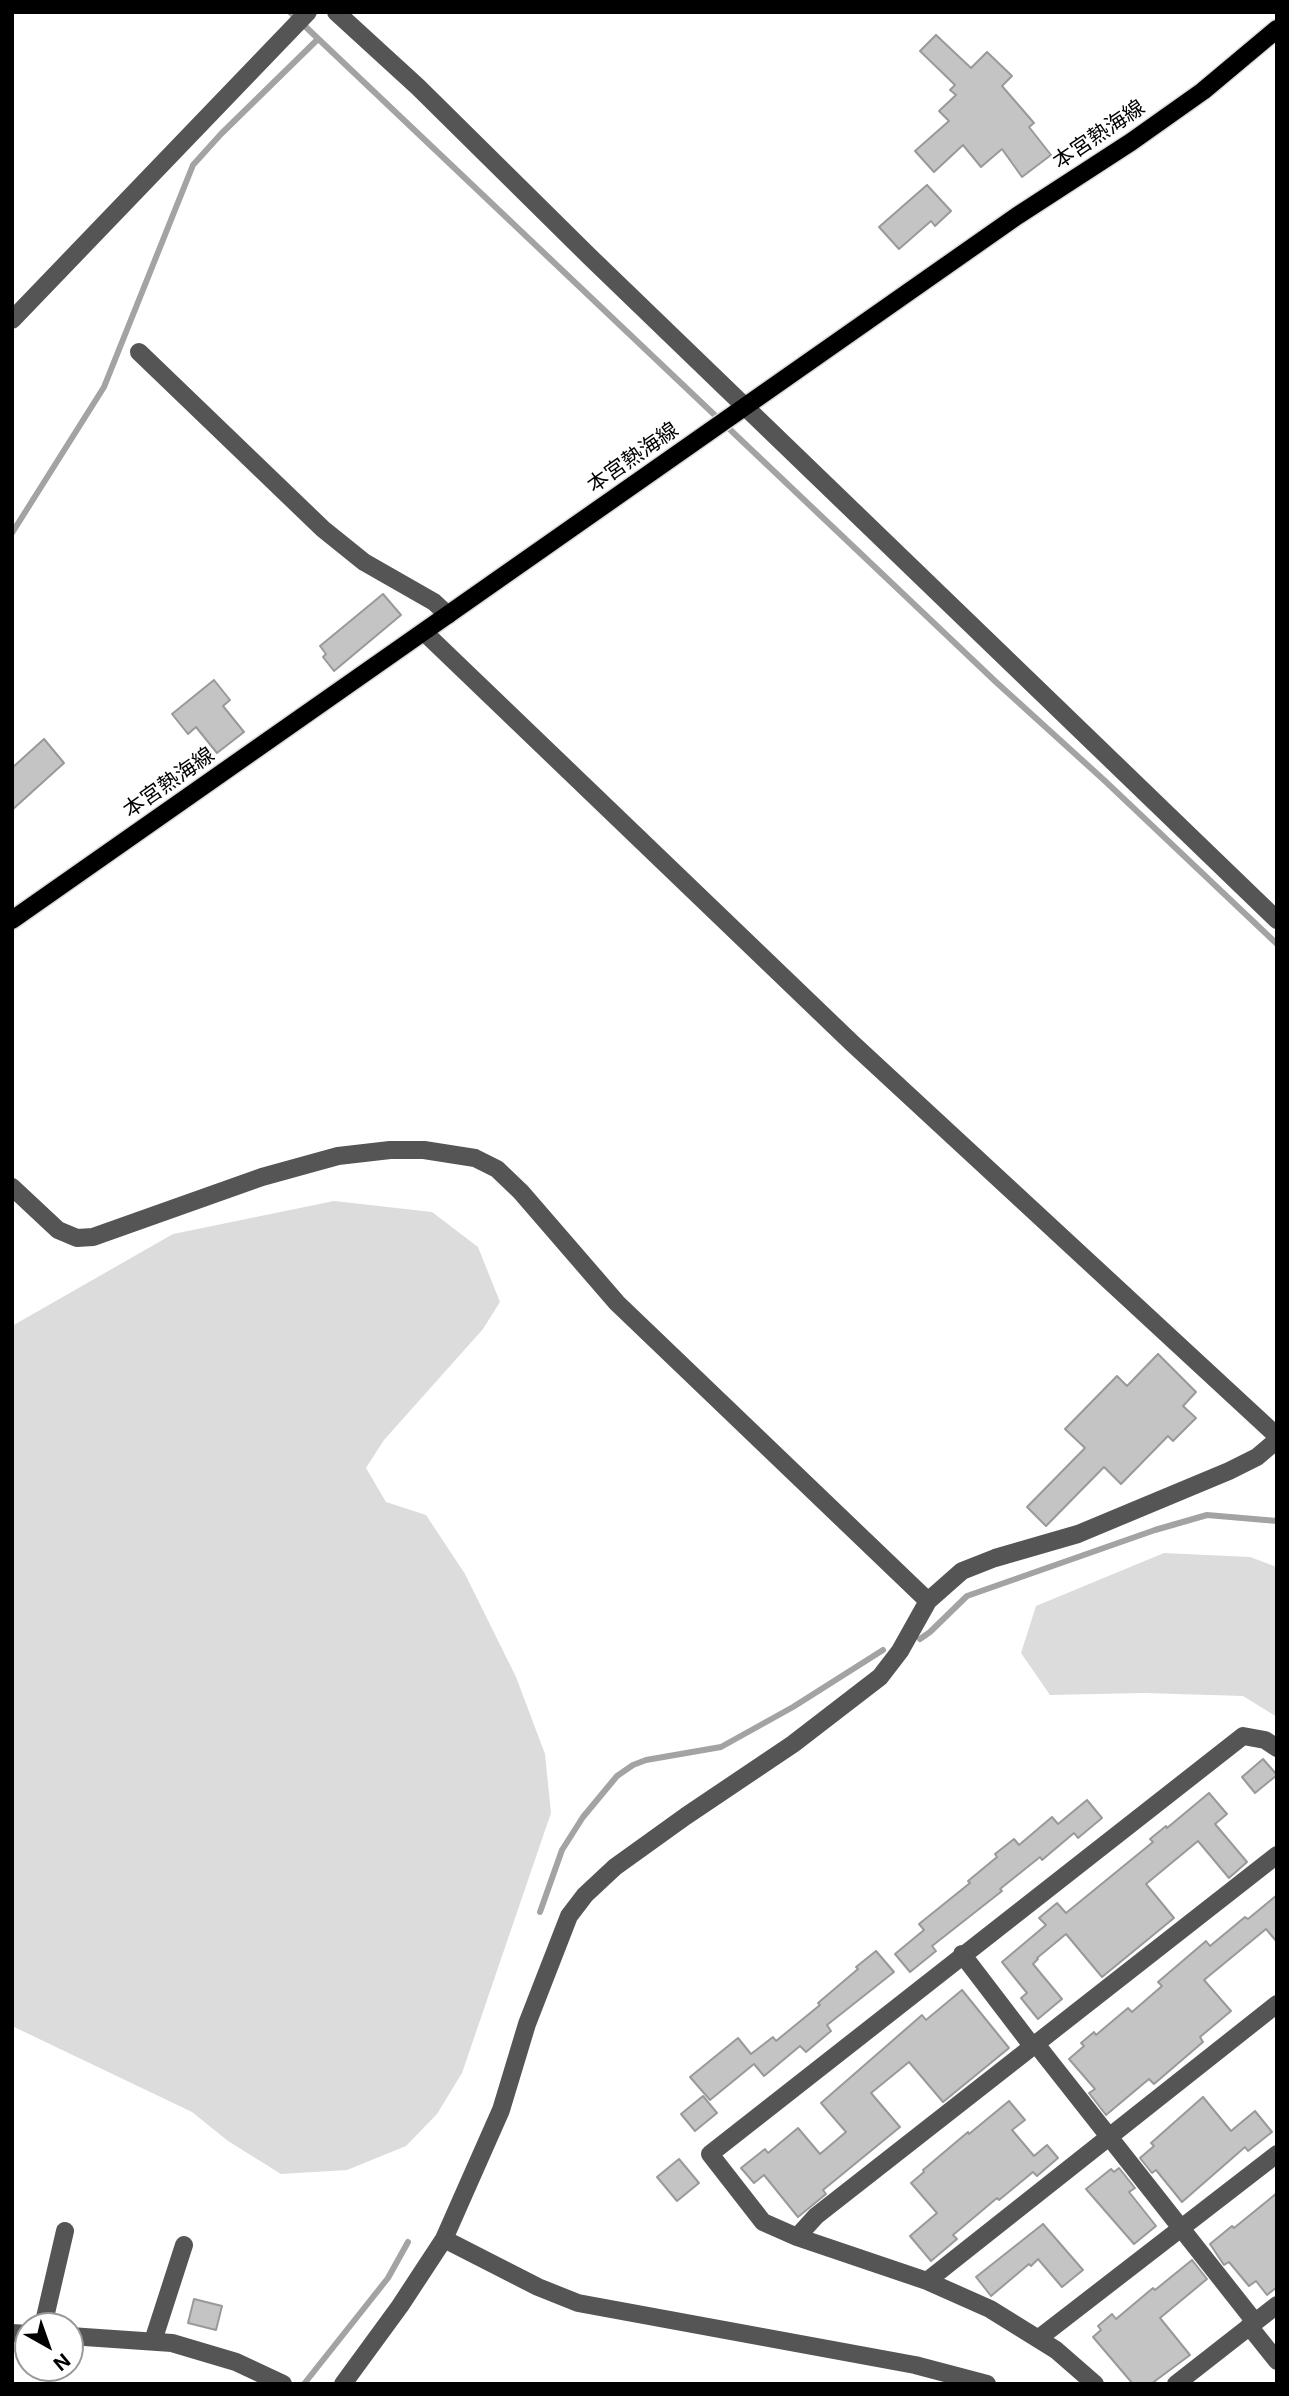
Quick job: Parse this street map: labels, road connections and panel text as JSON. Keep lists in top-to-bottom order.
{
  "streets": {
    "main road": ["本宮熱海線"]
  },
  "north": "bottom right"
}
